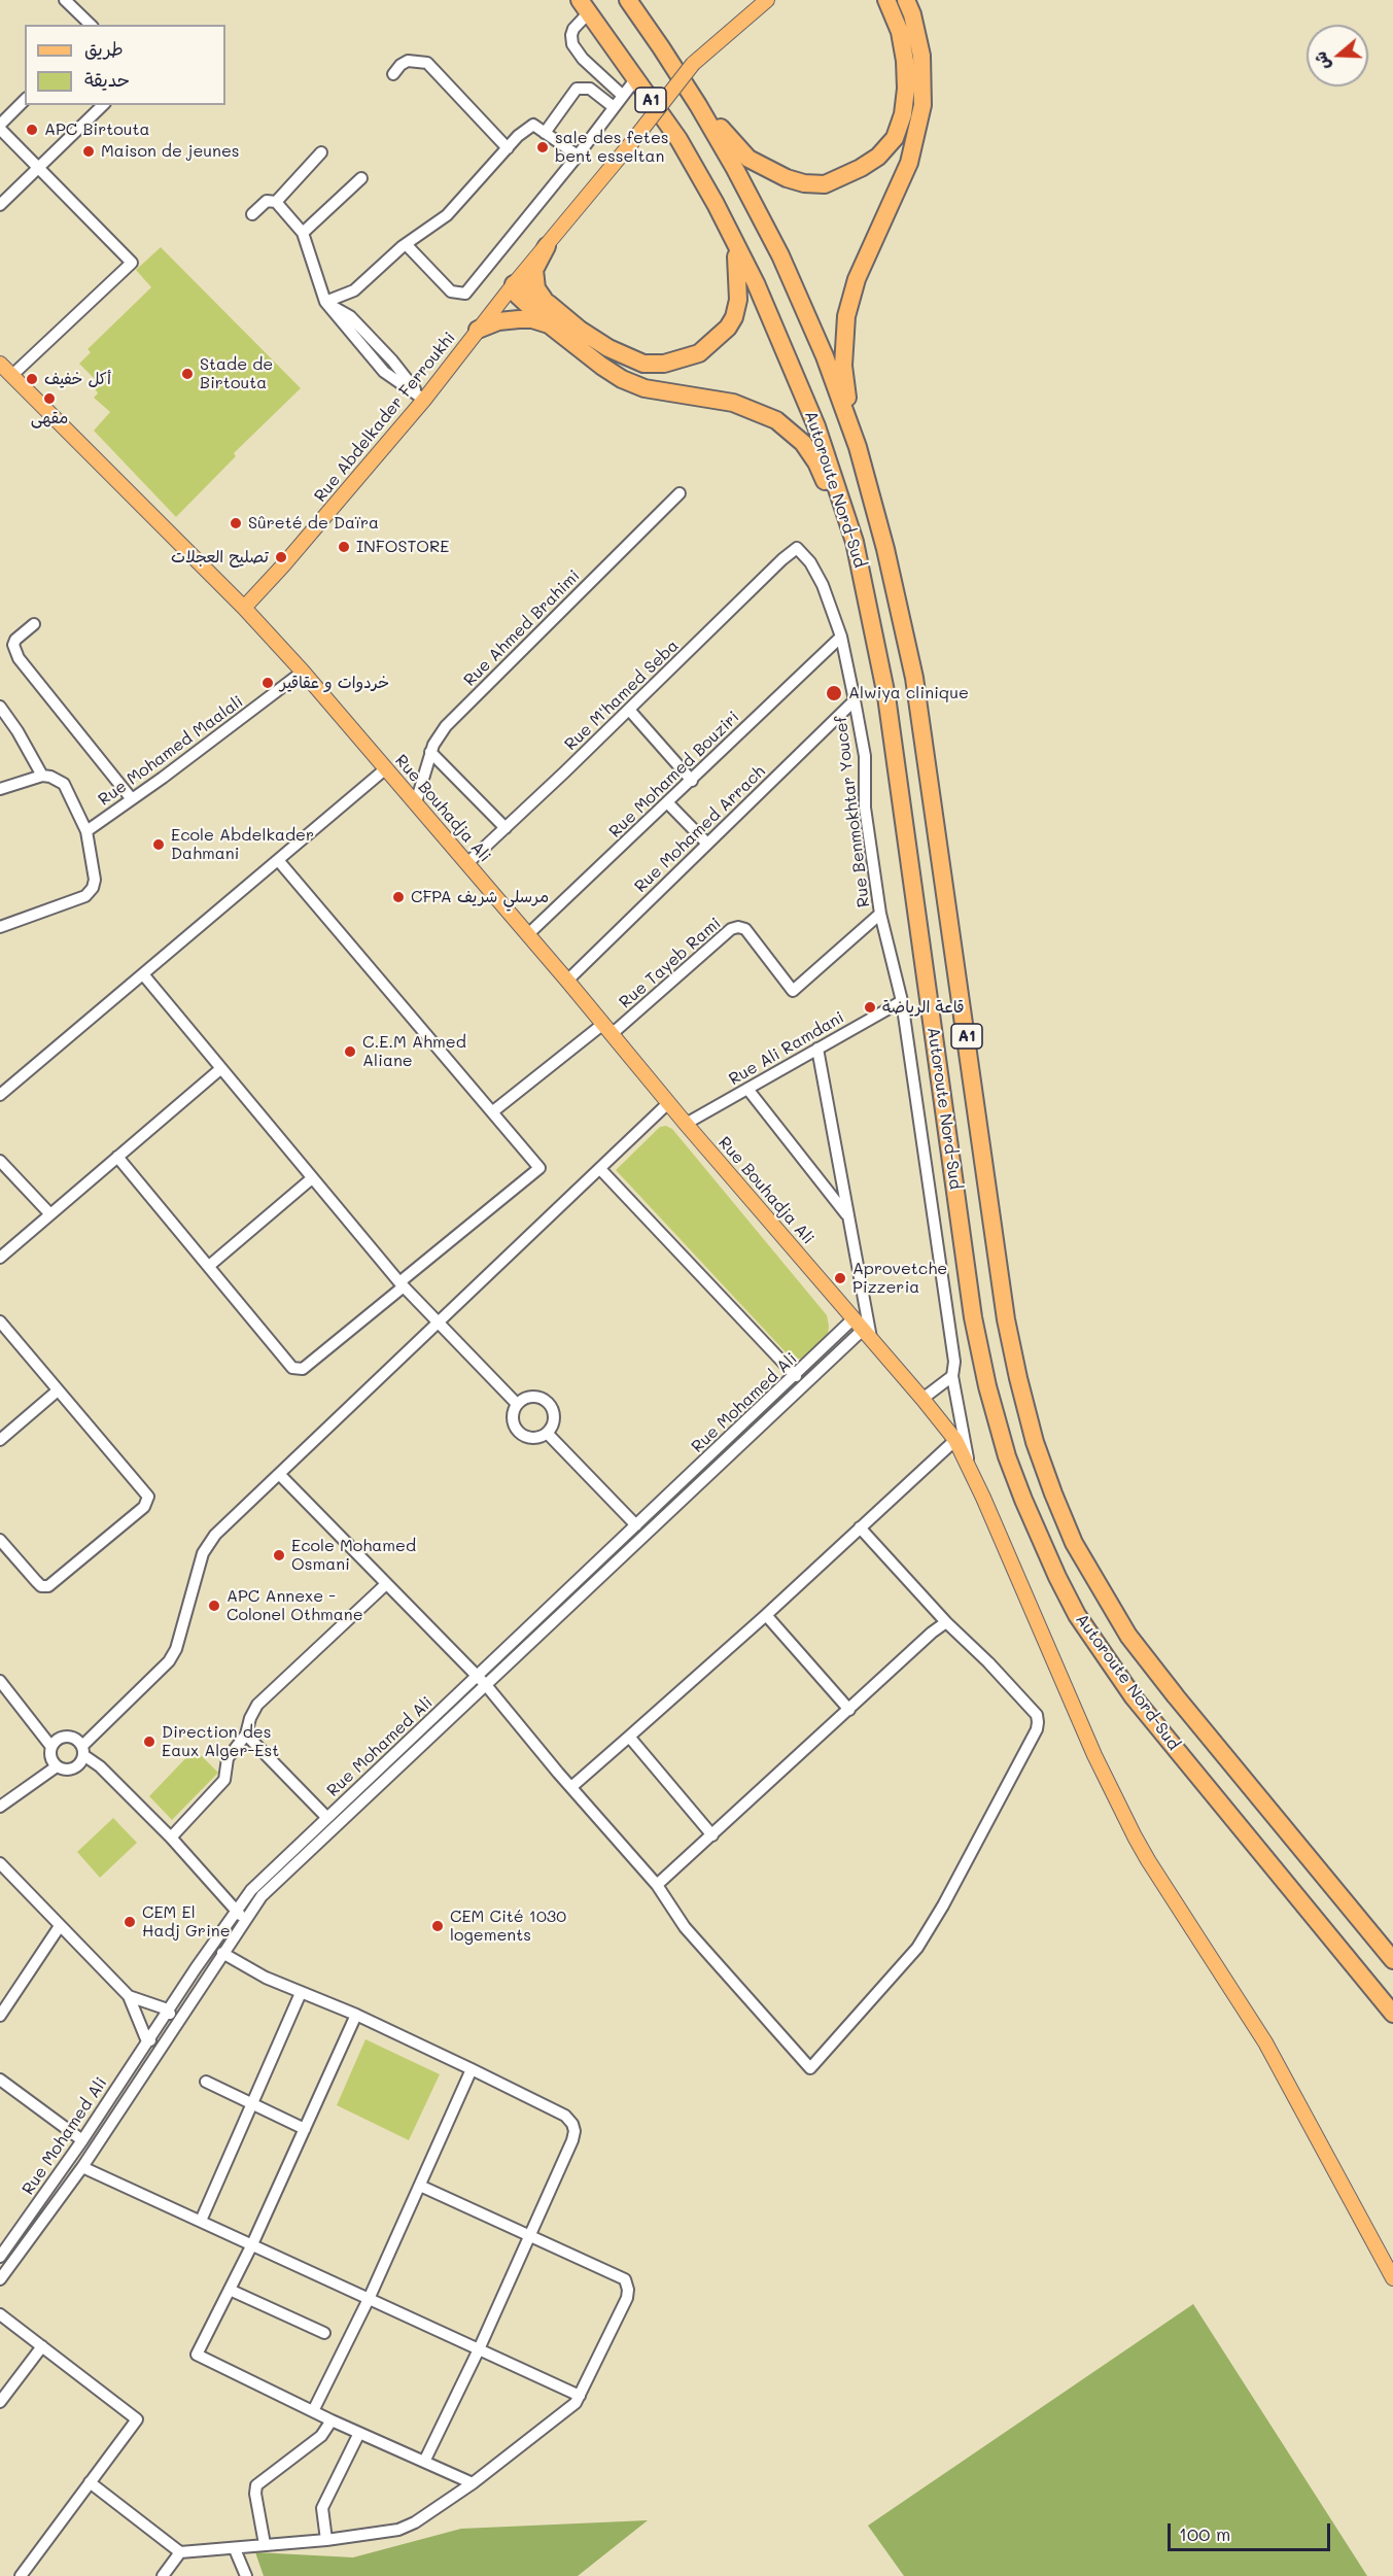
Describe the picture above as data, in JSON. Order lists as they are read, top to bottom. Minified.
{"streets":{"highway":["A1","Autoroute Nord-Sud"],"main road":["Rue Abdelkader Ferroukhi","Rue Bouhadja Ali"],"street":["Rue Ahmed Brahimi","Rue M'hamed Seba","Rue Mohamed Maalali","Rue Mohamed Bouziri","Rue Benmokhtar Youcef","Rue Mohamed Arrach","Rue Tayeb Rami","Rue Ali Ramdani","Rue Mohamed Ali"]},"crossings":[["Rue Abdelkader Ferroukhi","Rue Bouhadja Ali"],["Rue Ahmed Brahimi","Rue Bouhadja Ali"],["Rue M'hamed Seba","Rue Bouhadja Ali"],["Rue M'hamed Seba","Rue Benmokhtar Youcef"],["Rue Mohamed Maalali","Rue Bouhadja Ali"],["Rue Mohamed Bouziri","Rue Bouhadja Ali"],["Rue Mohamed Bouziri","Rue Benmokhtar Youcef"],["Rue Bouhadja Ali","Rue Benmokhtar Youcef"],["Rue Bouhadja Ali","Rue Mohamed Arrach"],["Rue Bouhadja Ali","Rue Tayeb Rami"],["Rue Bouhadja Ali","Rue Ali Ramdani"],["Rue Bouhadja Ali","Rue Mohamed Ali"],["Rue Benmokhtar Youcef","Rue Mohamed Arrach"],["Rue Benmokhtar Youcef","Rue Tayeb Rami"],["Rue Benmokhtar Youcef","Rue Ali Ramdani"]],"places":["APC Birtouta","sale des fetes bent esseltan","Maison de jeunes","Stade de Birtouta","أكل خفيف","مقهى","Sûreté de Daïra","INFOSTORE","تصليح العجلات","خردوات و عقاقير","Alwiya clinique","Ecole Abdelkader Dahmani","CFPA مرسلي شريف","قاعة الرياضة","C.E.M Ahmed Aliane","Aprovetche Pizzeria","Ecole Mohamed Osmani","APC Annexe - Colonel Othmane","Direction des Eaux Alger-Est","CEM El Hadj Grine","CEM Cité 1030 logements"],"legend":["طريق","حديقة"],"scale_bar":"100 m","north":"left"}
